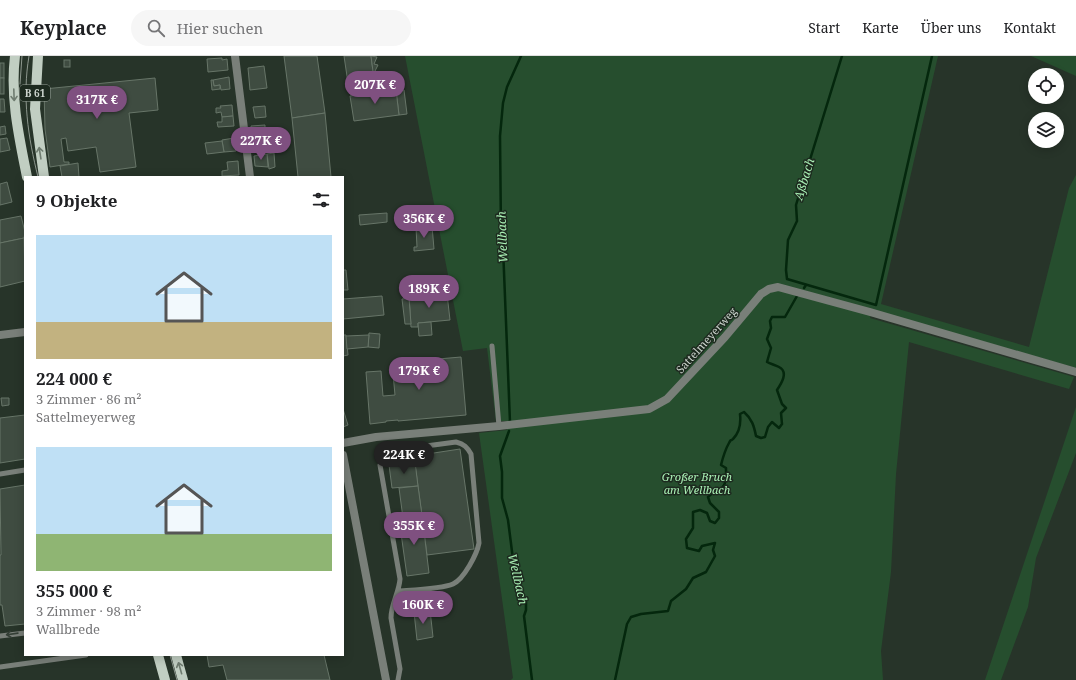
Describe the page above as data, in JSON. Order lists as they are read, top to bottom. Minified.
{"streets":{"main road":["B 61"],"street":["Sattelmeyerweg"]},"water":["Aßbach","Wellbach"],"parks":["Großer Bruch am Wellbach"],"page":{"header":"Keyplace","search":"Hier suchen","nav":["Start","Karte","Über uns","Kontakt"],"price":["207K €","317K €","227K €","356K €","189K €","179K €","224K €","355K €","160K €"],"heading":"9 Objekte","list":[{"name":"224 000 €","note":"3 Zimmer · 86 m² · Sattelmeyerweg"},{"name":"355 000 €","note":"3 Zimmer · 98 m² · Wallbrede"}]}}
